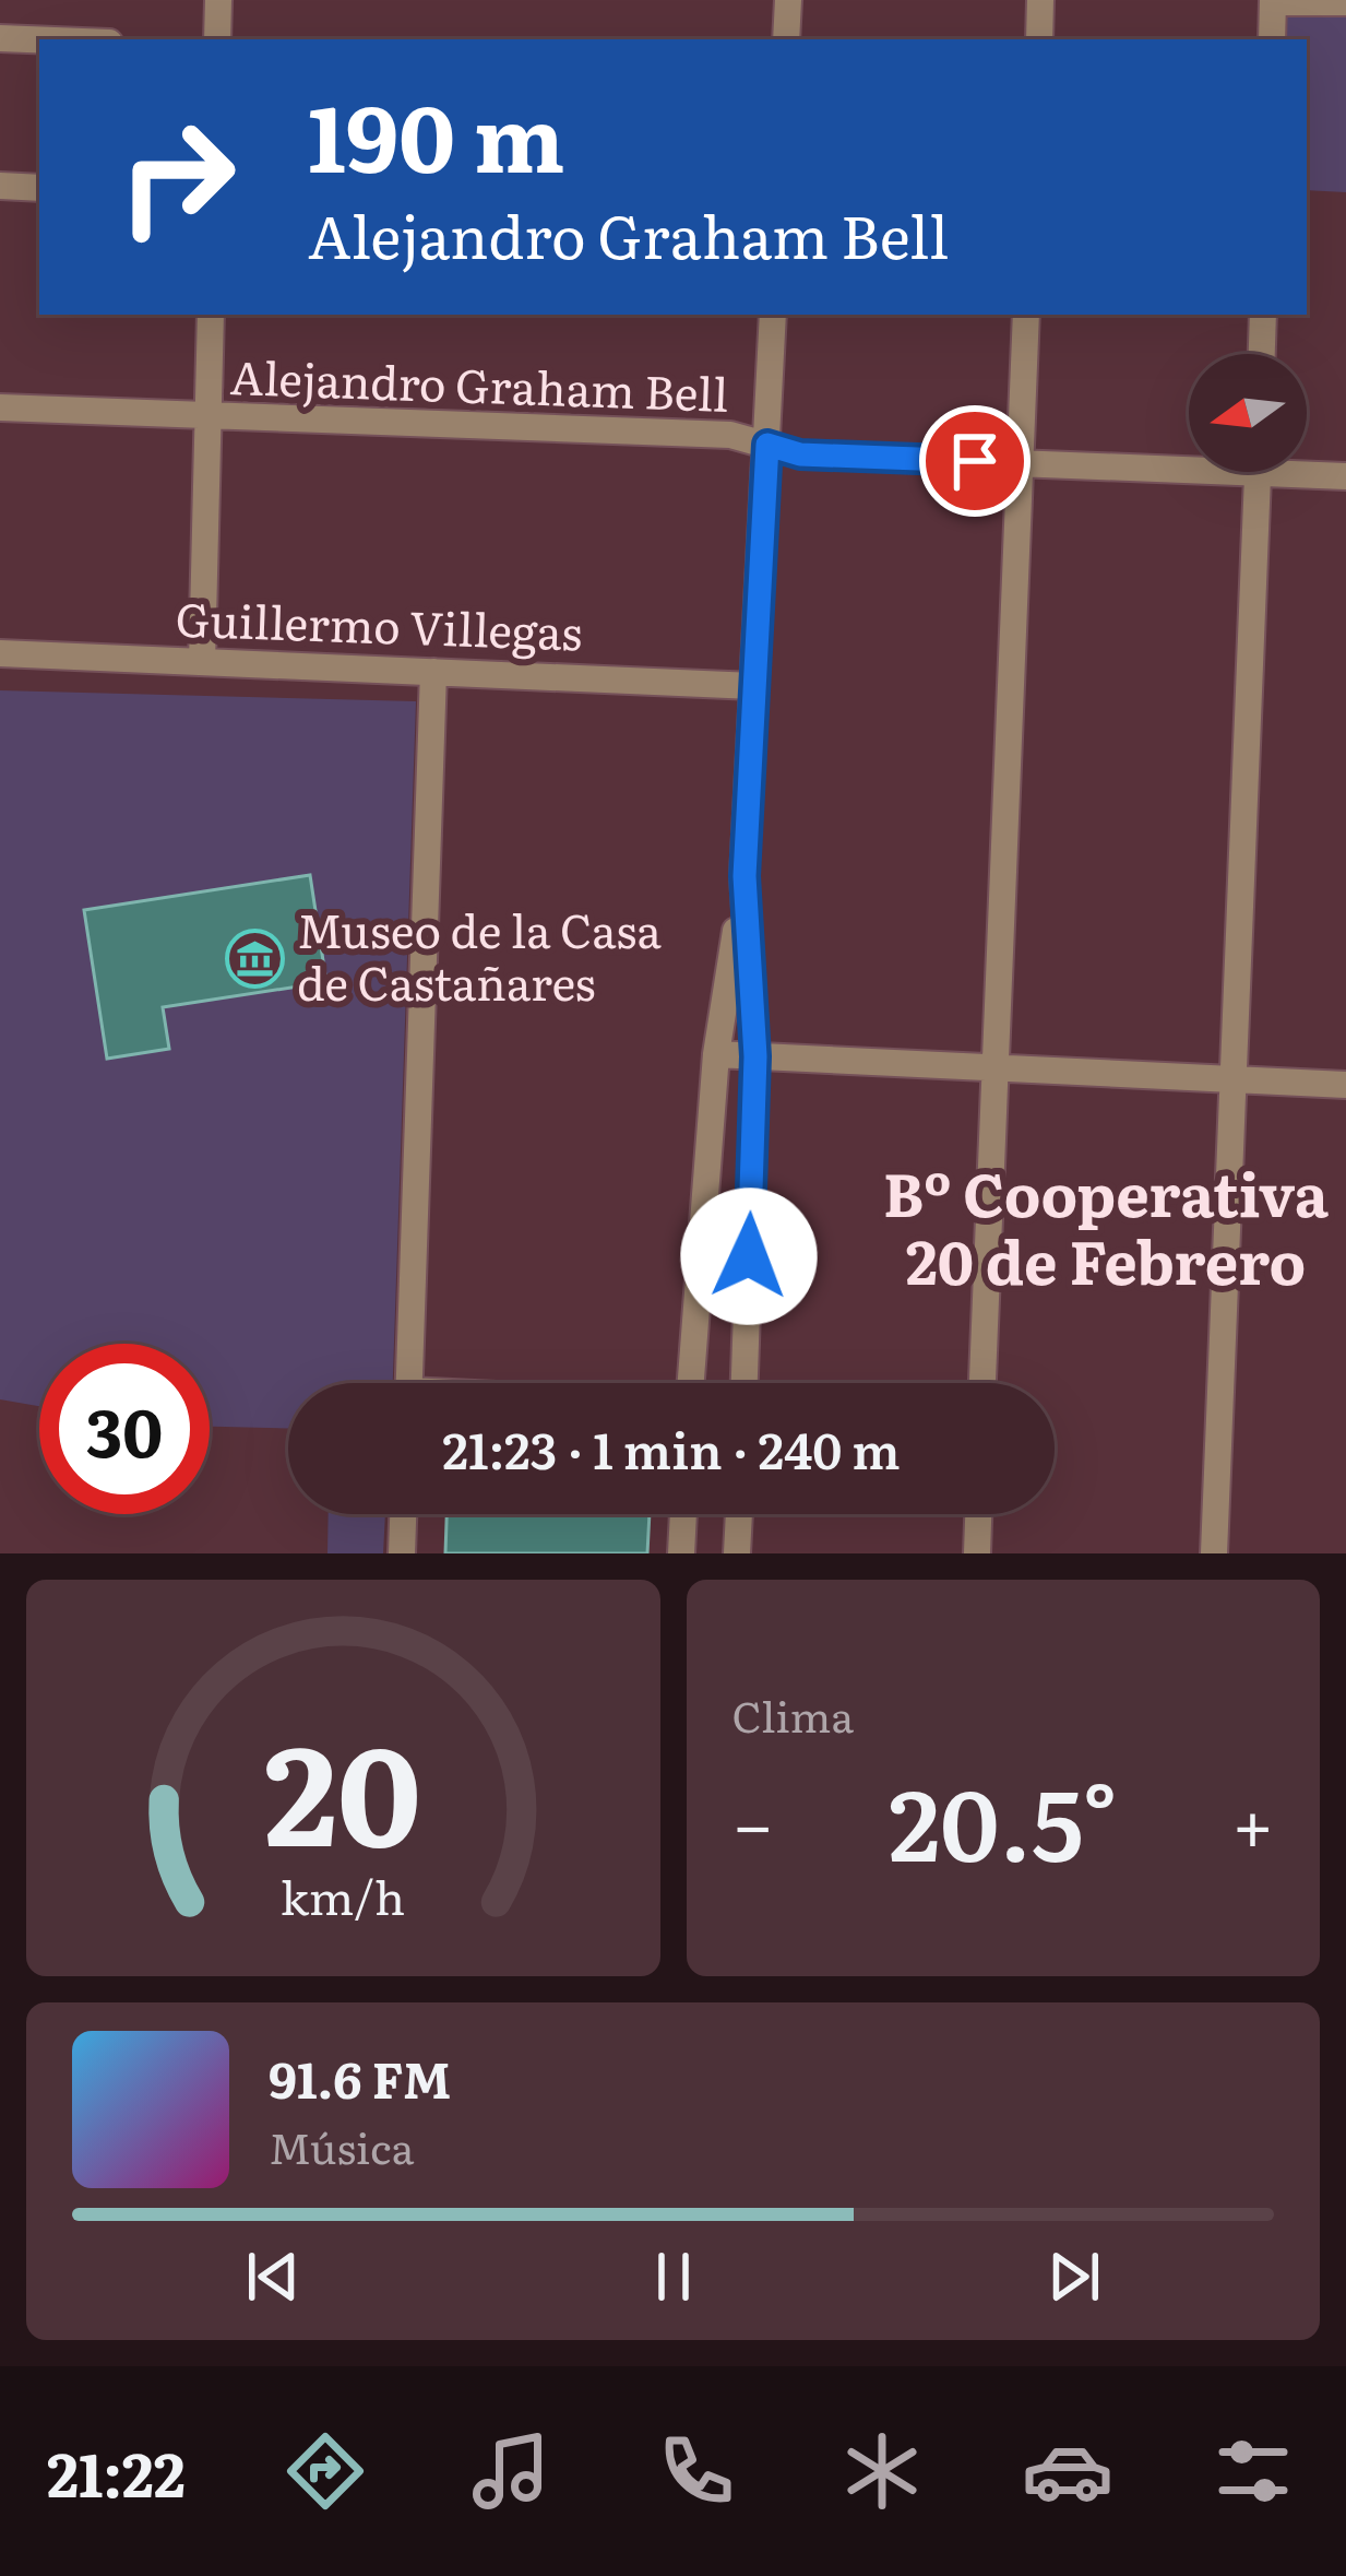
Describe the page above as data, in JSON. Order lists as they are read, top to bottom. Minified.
{"streets":{"street":["Alejandro Graham Bell","Guillermo Villegas"]},"districts":["Bº Cooperativa 20 de Febrero"],"places":{"museum":["Museo de la Casa de Castañares"]},"north":"left","page":{"turn":["190 m","Alejandro Graham Bell"],"limit":"30","trip":"21:23 · 1 min · 240 m","tile":"Clima","heat":["−","20.5°","+"],"song":["91.6 FM","Música"],"tabs":"21:22","gauge":["20","km/h"]}}
